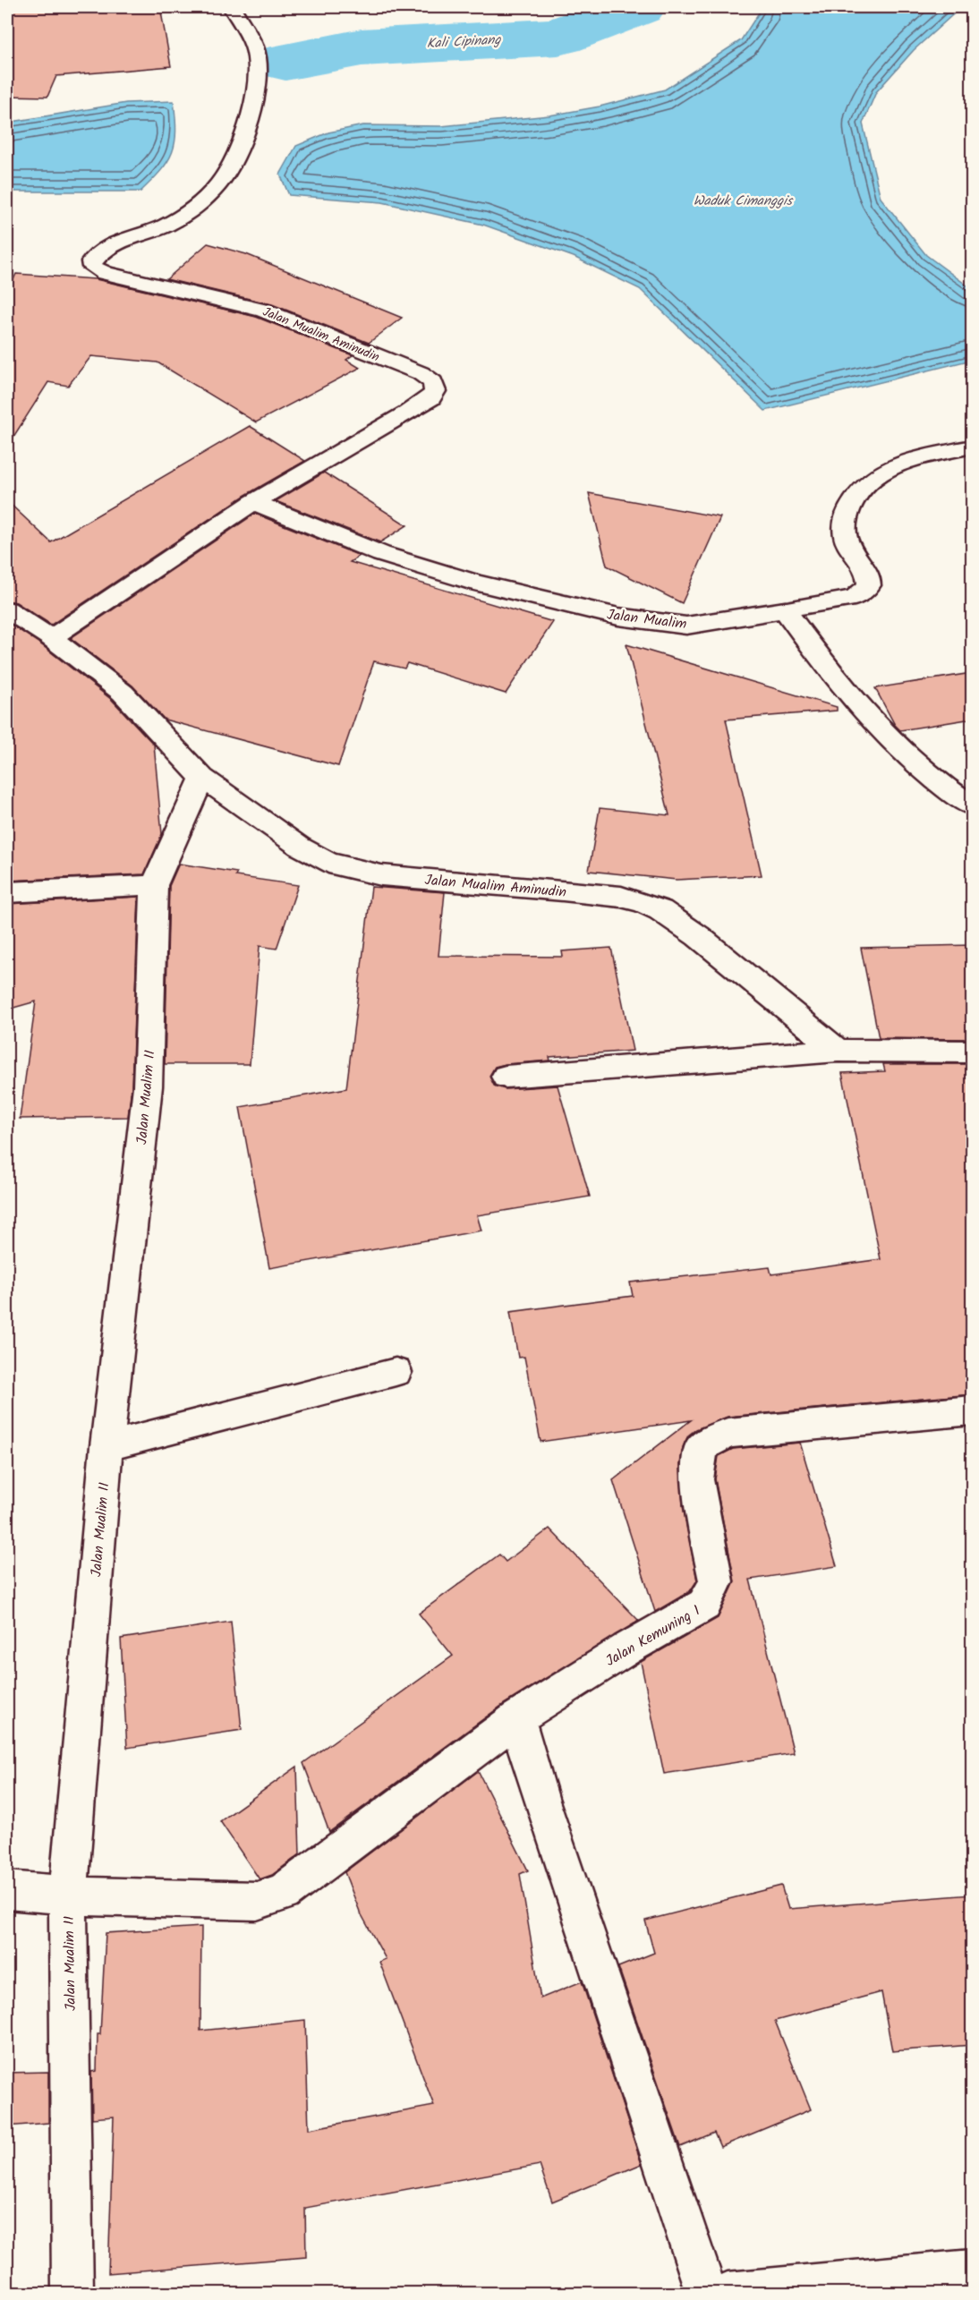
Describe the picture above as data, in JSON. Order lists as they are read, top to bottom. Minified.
{"streets":{"street":["Jalan Mualim Aminudin","Jalan Mualim","Jalan Mualim II","Jalan Kemuning 1"]},"crossings":[["Jalan Mualim Aminudin","Jalan Mualim"],["Jalan Mualim Aminudin","Jalan Mualim II"]],"water":["Kali Cipinang","Waduk Cimanggis"]}
